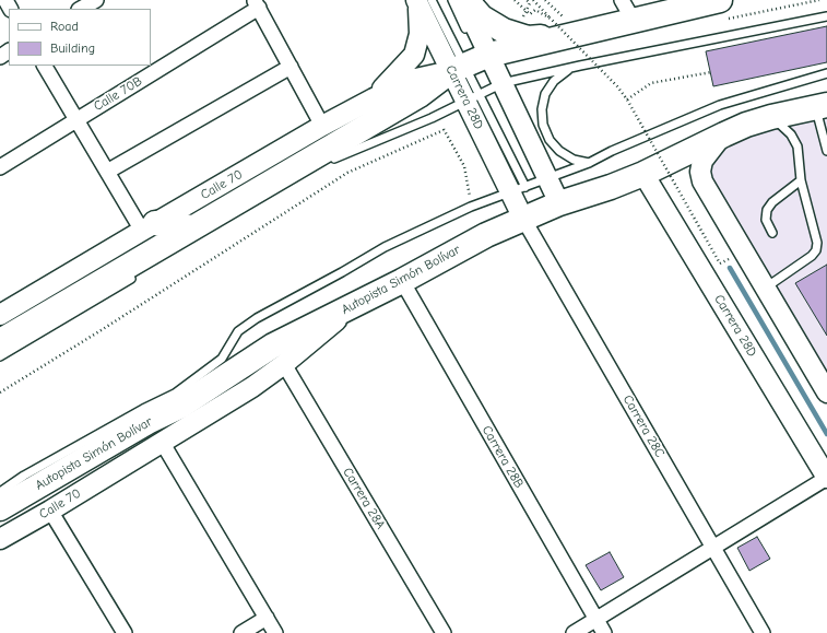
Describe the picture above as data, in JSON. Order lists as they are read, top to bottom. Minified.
{"streets":{"highway":["Autopista Simón Bolívar"],"street":["Calle 70B","Carrera 28D","Calle 70","Carrera 28C","Carrera 28B","Carrera 28A"]},"crossings":[["Carrera 28D","Calle 70"],["Carrera 28D","Autopista Simón Bolívar"],["Carrera 28D","Carrera 28C"],["Calle 70","Autopista Simón Bolívar"],["Calle 70","Carrera 28A"],["Autopista Simón Bolívar","Carrera 28C"],["Autopista Simón Bolívar","Carrera 28B"]],"legend":["Road","Building"]}
